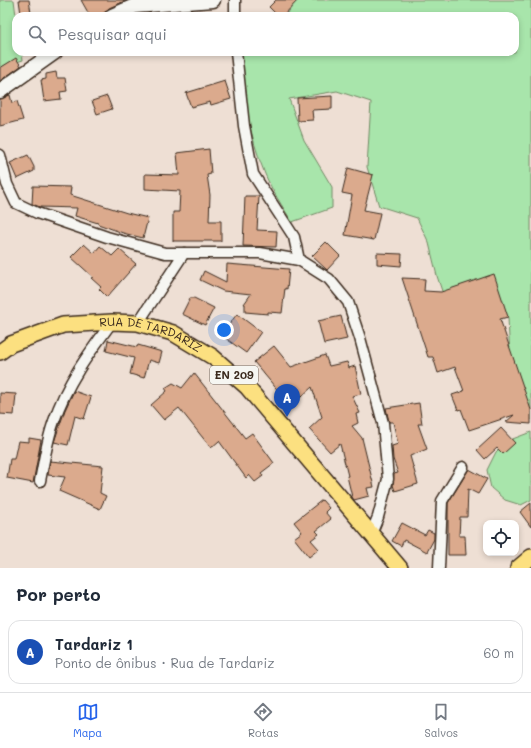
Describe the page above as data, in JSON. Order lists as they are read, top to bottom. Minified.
{"streets":{"main road":["RUA DE TARDARIZ","EN 209"]},"page":{"search":"Pesquisar aqui","pins":"A","heading":"Por perto","list":[{"mark":"A","name":"Tardariz 1","note":"Ponto de ônibus · Rua de Tardariz","value":"60 m"}],"nav":["Mapa","Rotas","Salvos"]}}
